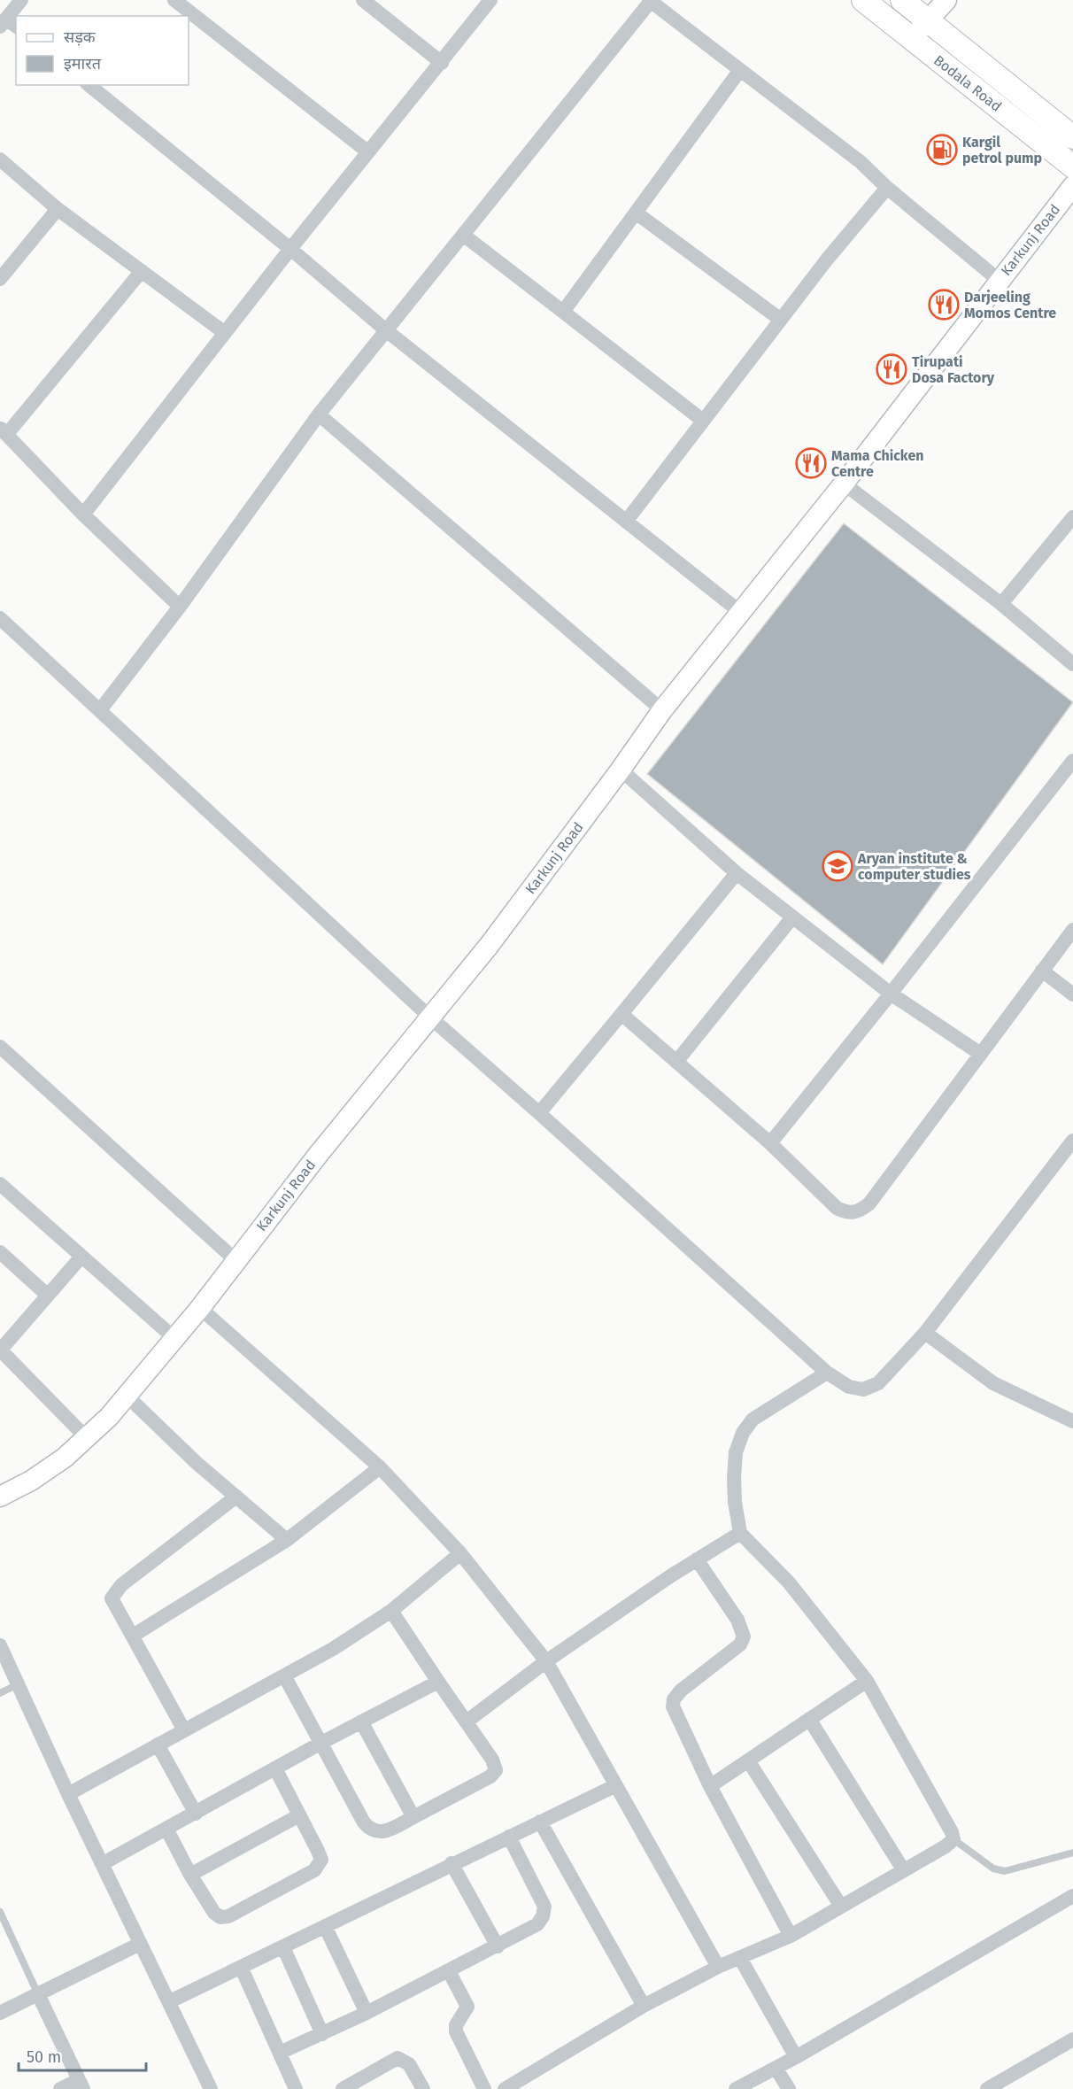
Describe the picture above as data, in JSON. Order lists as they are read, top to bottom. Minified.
{"streets":{"main road":["Bodala Road"],"street":["Karkunj Road"]},"places":{"fuel station":["Kargil petrol pump"],"restaurant":["Darjeeling Momos Centre","Tirupati Dosa Factory","Mama Chicken Centre"],"school or university":["Aryan institute & computer studies"]},"legend":["सड़क","इमारत"],"scale_bar":"50 m"}
